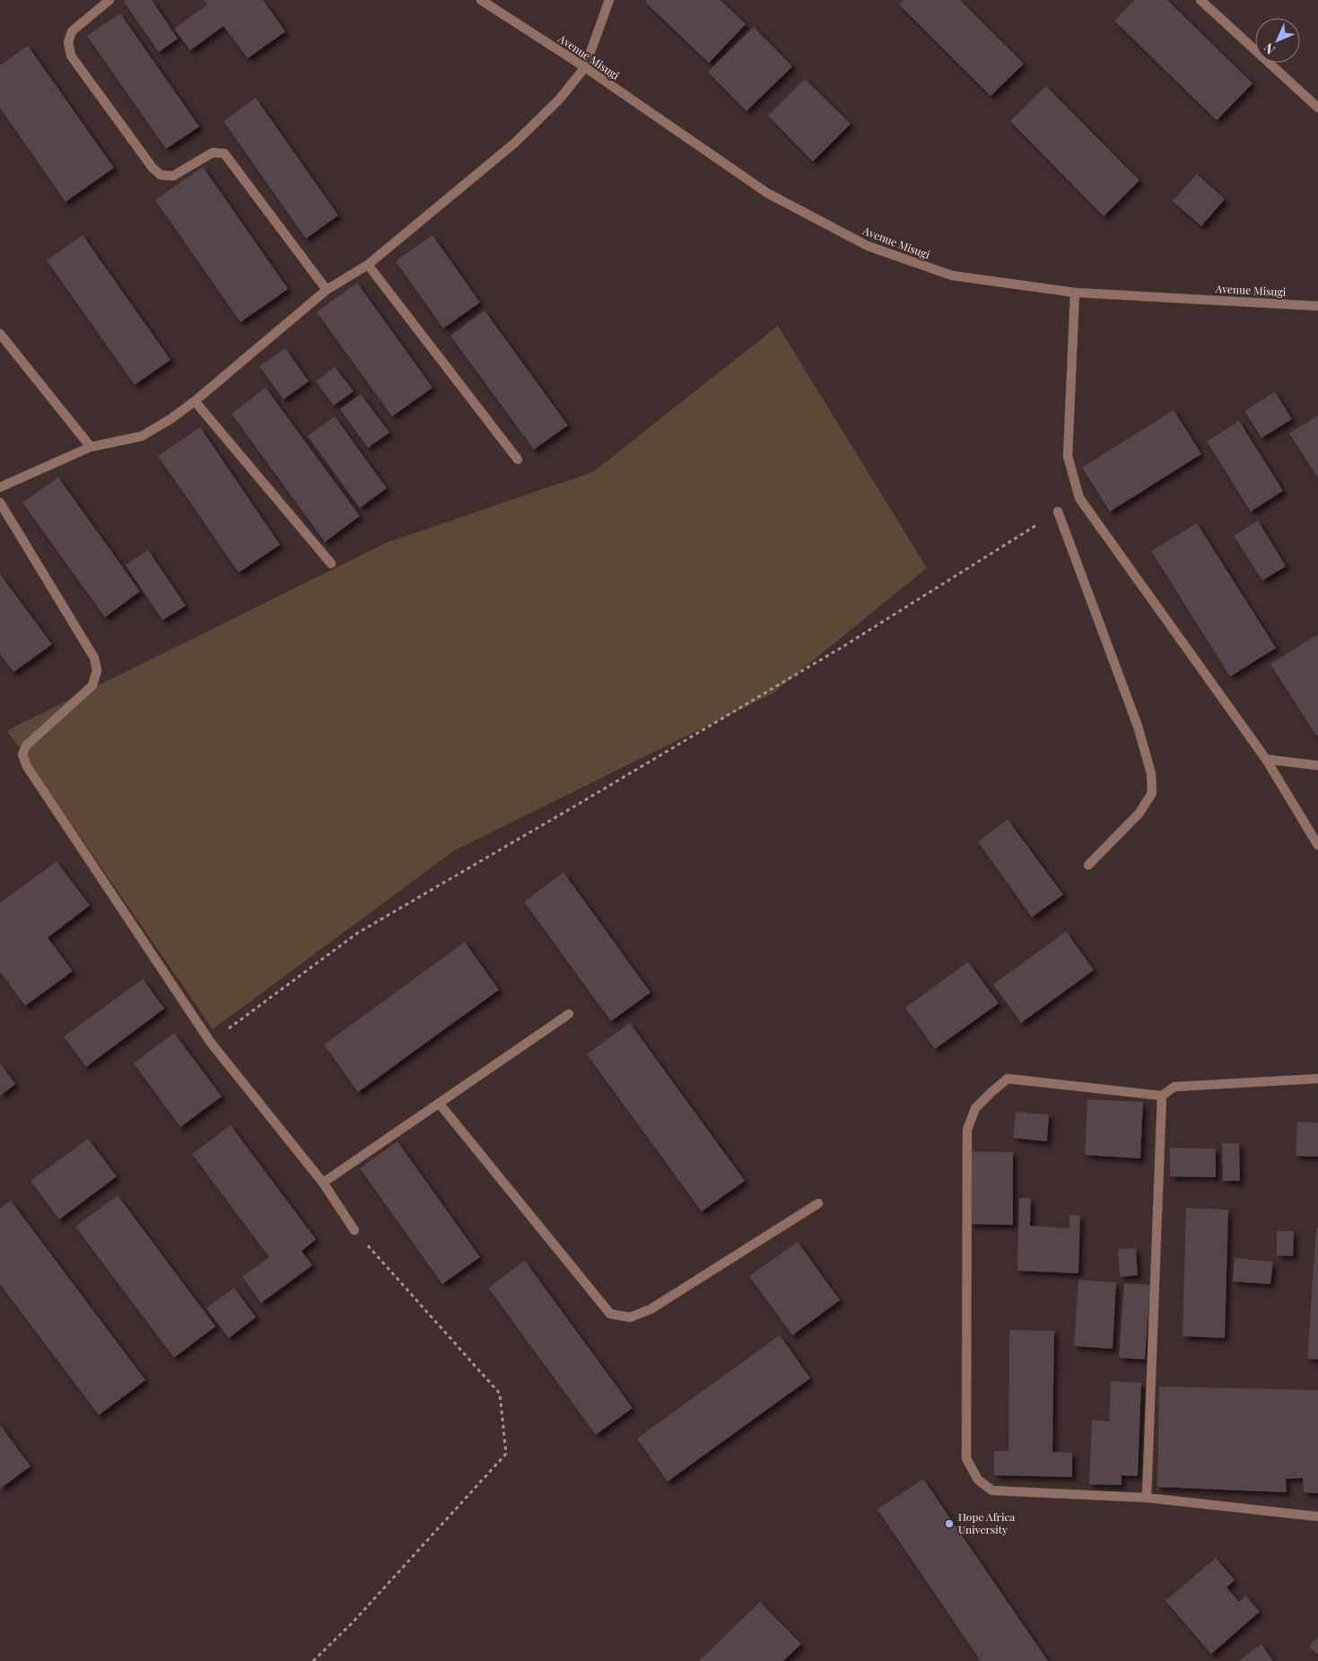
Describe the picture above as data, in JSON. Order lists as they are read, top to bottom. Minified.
{"streets":{"street":["Avenue Misugi"]},"places":["Hope Africa University"],"north":"bottom left"}
